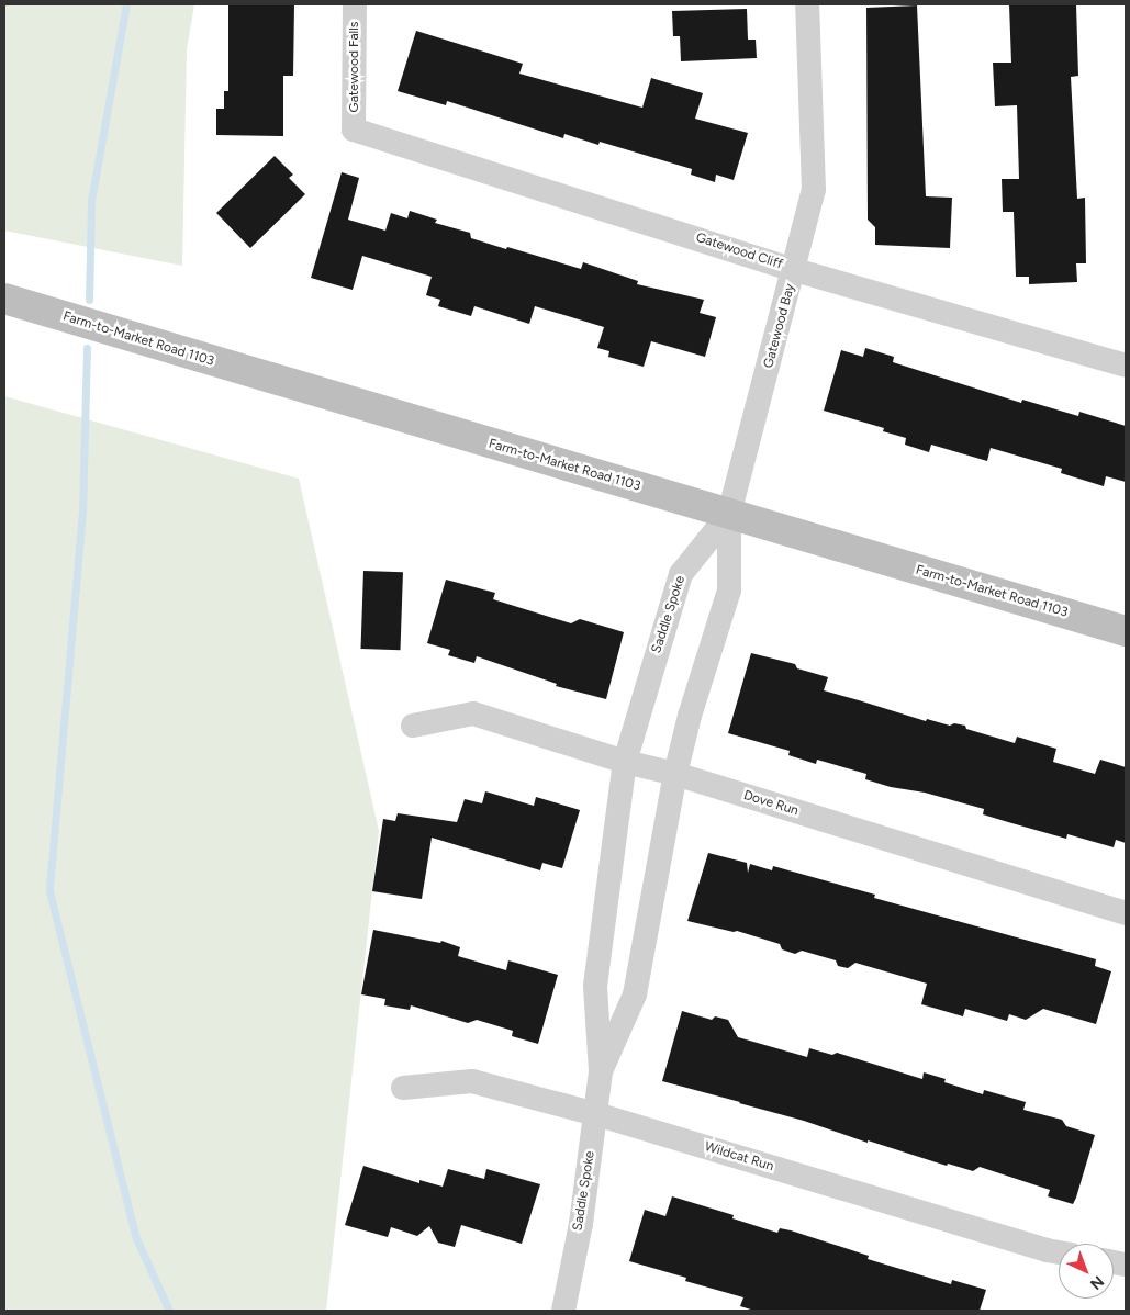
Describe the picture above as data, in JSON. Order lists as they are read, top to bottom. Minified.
{"streets":{"main road":["Farm-to-Market Road 1103"],"street":["Gatewood Falls","Gatewood Cliff","Gatewood Bay","Saddle Spoke","Dove Run","Wildcat Run"]},"crossings":[["Gatewood Falls","Gatewood Cliff"],["Gatewood Cliff","Gatewood Bay"],["Gatewood Bay","Farm-to-Market Road 1103"],["Gatewood Bay","Saddle Spoke"],["Farm-to-Market Road 1103","Saddle Spoke"],["Saddle Spoke","Dove Run"],["Saddle Spoke","Wildcat Run"]],"north":"bottom right"}
